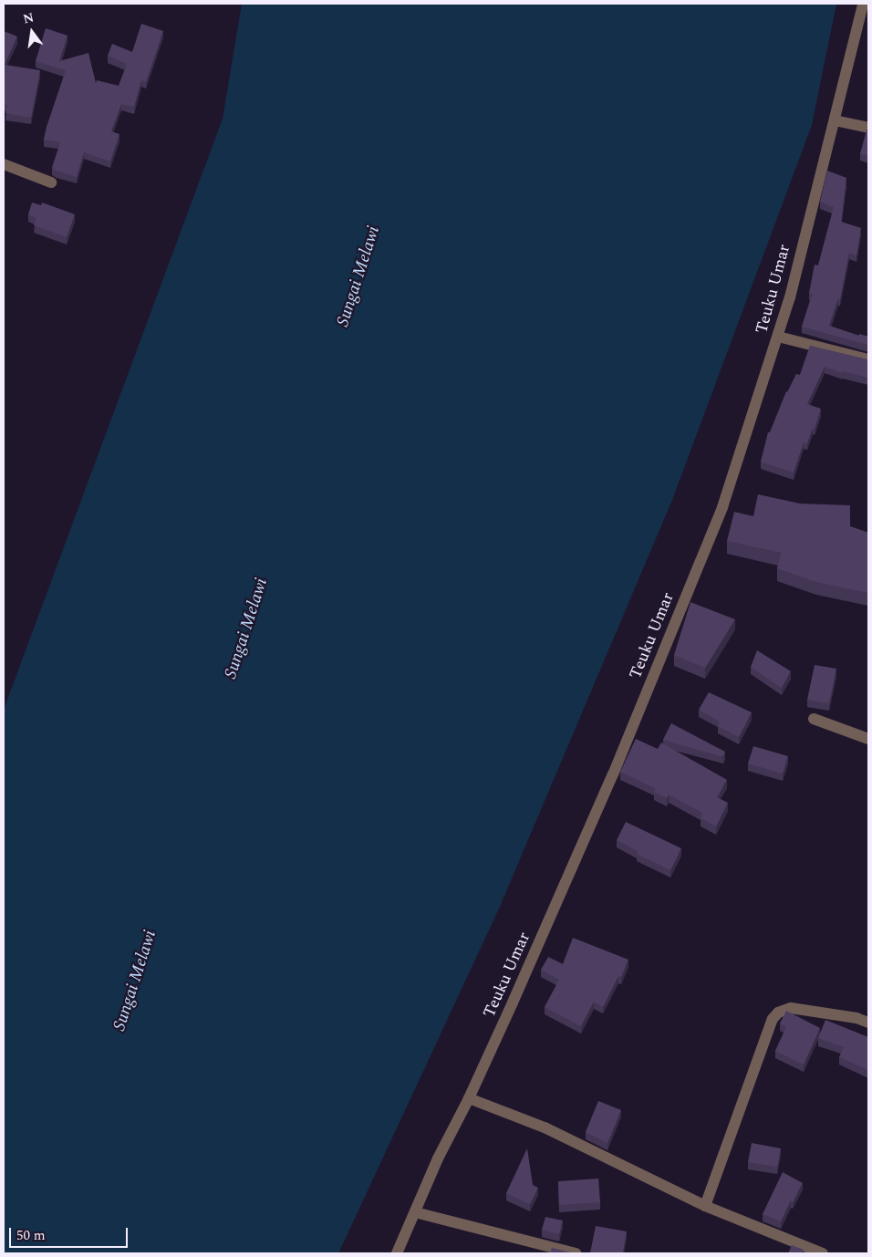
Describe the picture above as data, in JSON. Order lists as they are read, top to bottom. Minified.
{"streets":{"street":["Teuku Umar"]},"water":["Sungai Melawi"],"scale_bar":"50 m","north":"top"}
